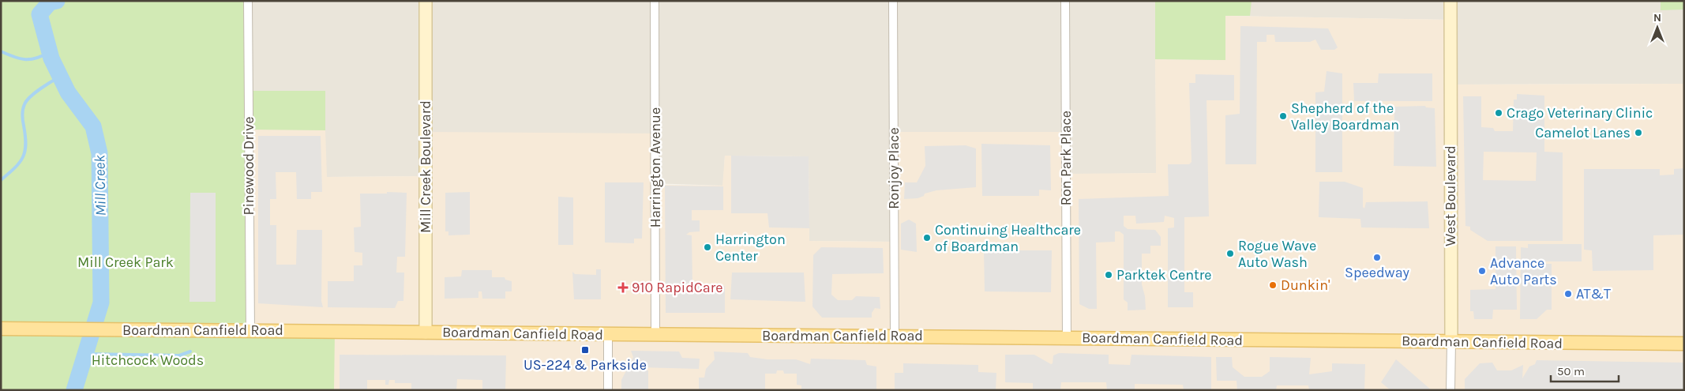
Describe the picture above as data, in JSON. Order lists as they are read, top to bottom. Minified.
{"streets":{"main road":["Boardman Canfield Road"],"street":["Ron Park Place","Pinewood Drive","Mill Creek Boulevard","Harrington Avenue","Ronjoy Place","West Boulevard"]},"crossings":[["Ron Park Place","Boardman Canfield Road"],["Pinewood Drive","Boardman Canfield Road"],["Mill Creek Boulevard","Boardman Canfield Road"],["Harrington Avenue","Boardman Canfield Road"],["Ronjoy Place","Boardman Canfield Road"],["West Boulevard","Boardman Canfield Road"]],"water":["Mill Creek"],"parks":["Mill Creek Park","Hitchcock Woods"],"places":{"other":["Crago Veterinary Clinic","Shepherd of the Valley Boardman","Camelot Lanes","Continuing Healthcare of Boardman","Harrington Center","Rogue Wave Auto Wash","Speedway","Advance Auto Parts","Parktek Centre","Dunkin'","AT&T"],"health":["910 RapidCare"],"transit":["US-224 & Parkside"]},"scale_bar":"50 m","north":"top"}
